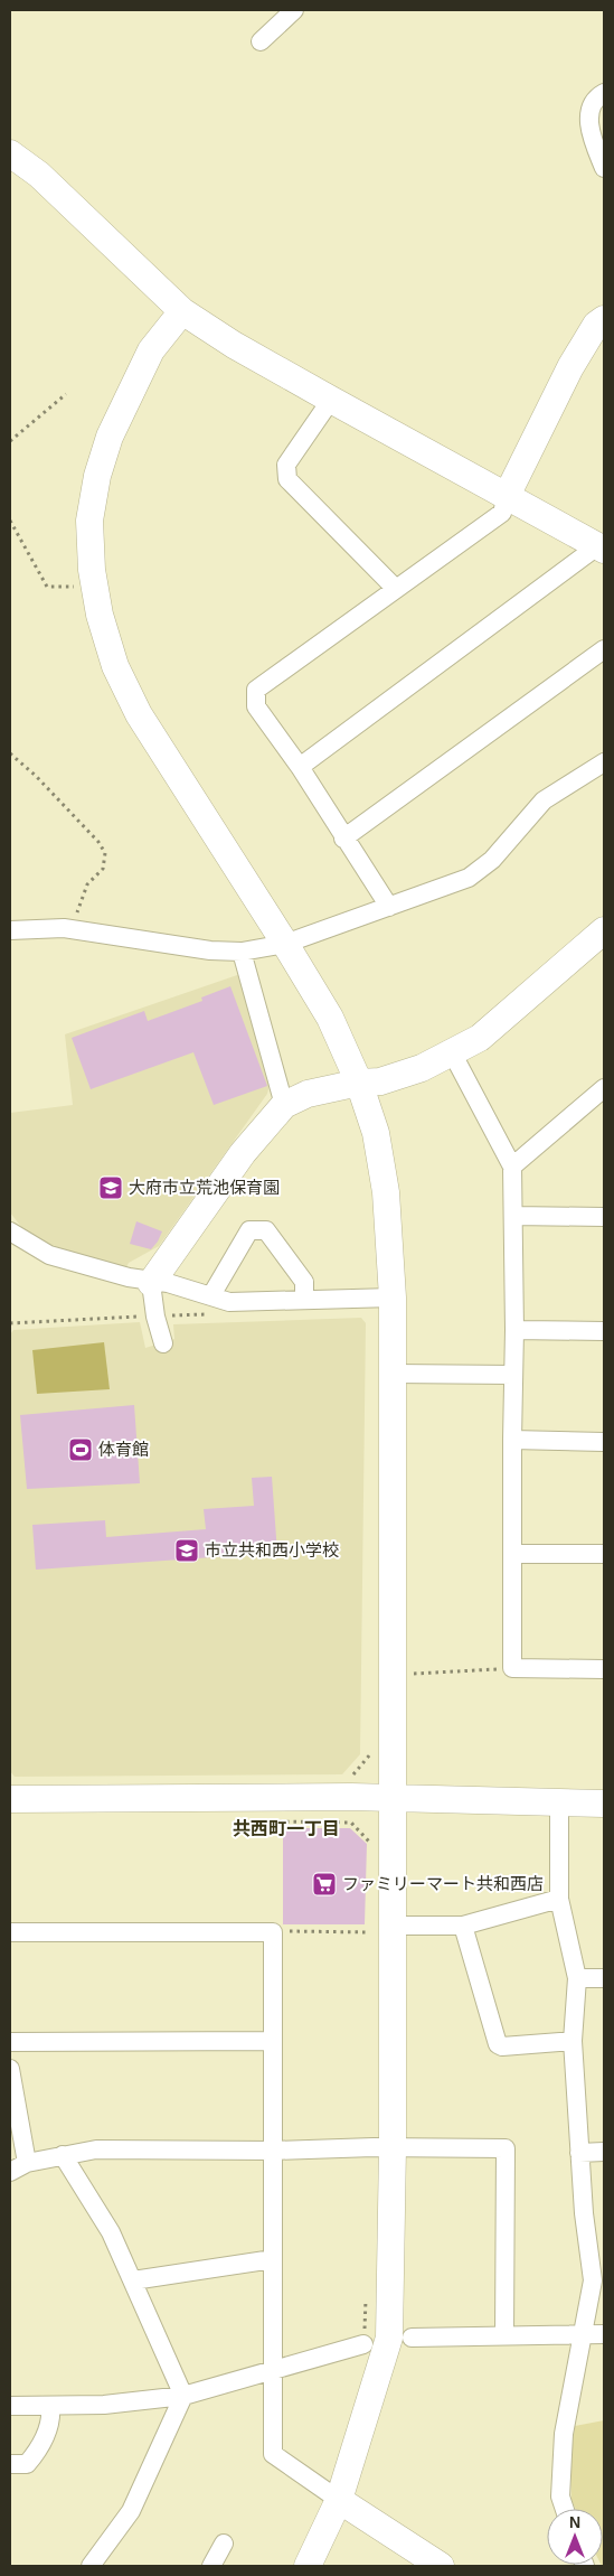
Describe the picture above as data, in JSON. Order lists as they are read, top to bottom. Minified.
{"districts":["共西町一丁目"],"places":{"school or university":["大府市立荒池保育園","市立共和西小学校"],"sports":["体育館"],"supermarket":["ファミリーマート共和西店"]},"north":"top"}
